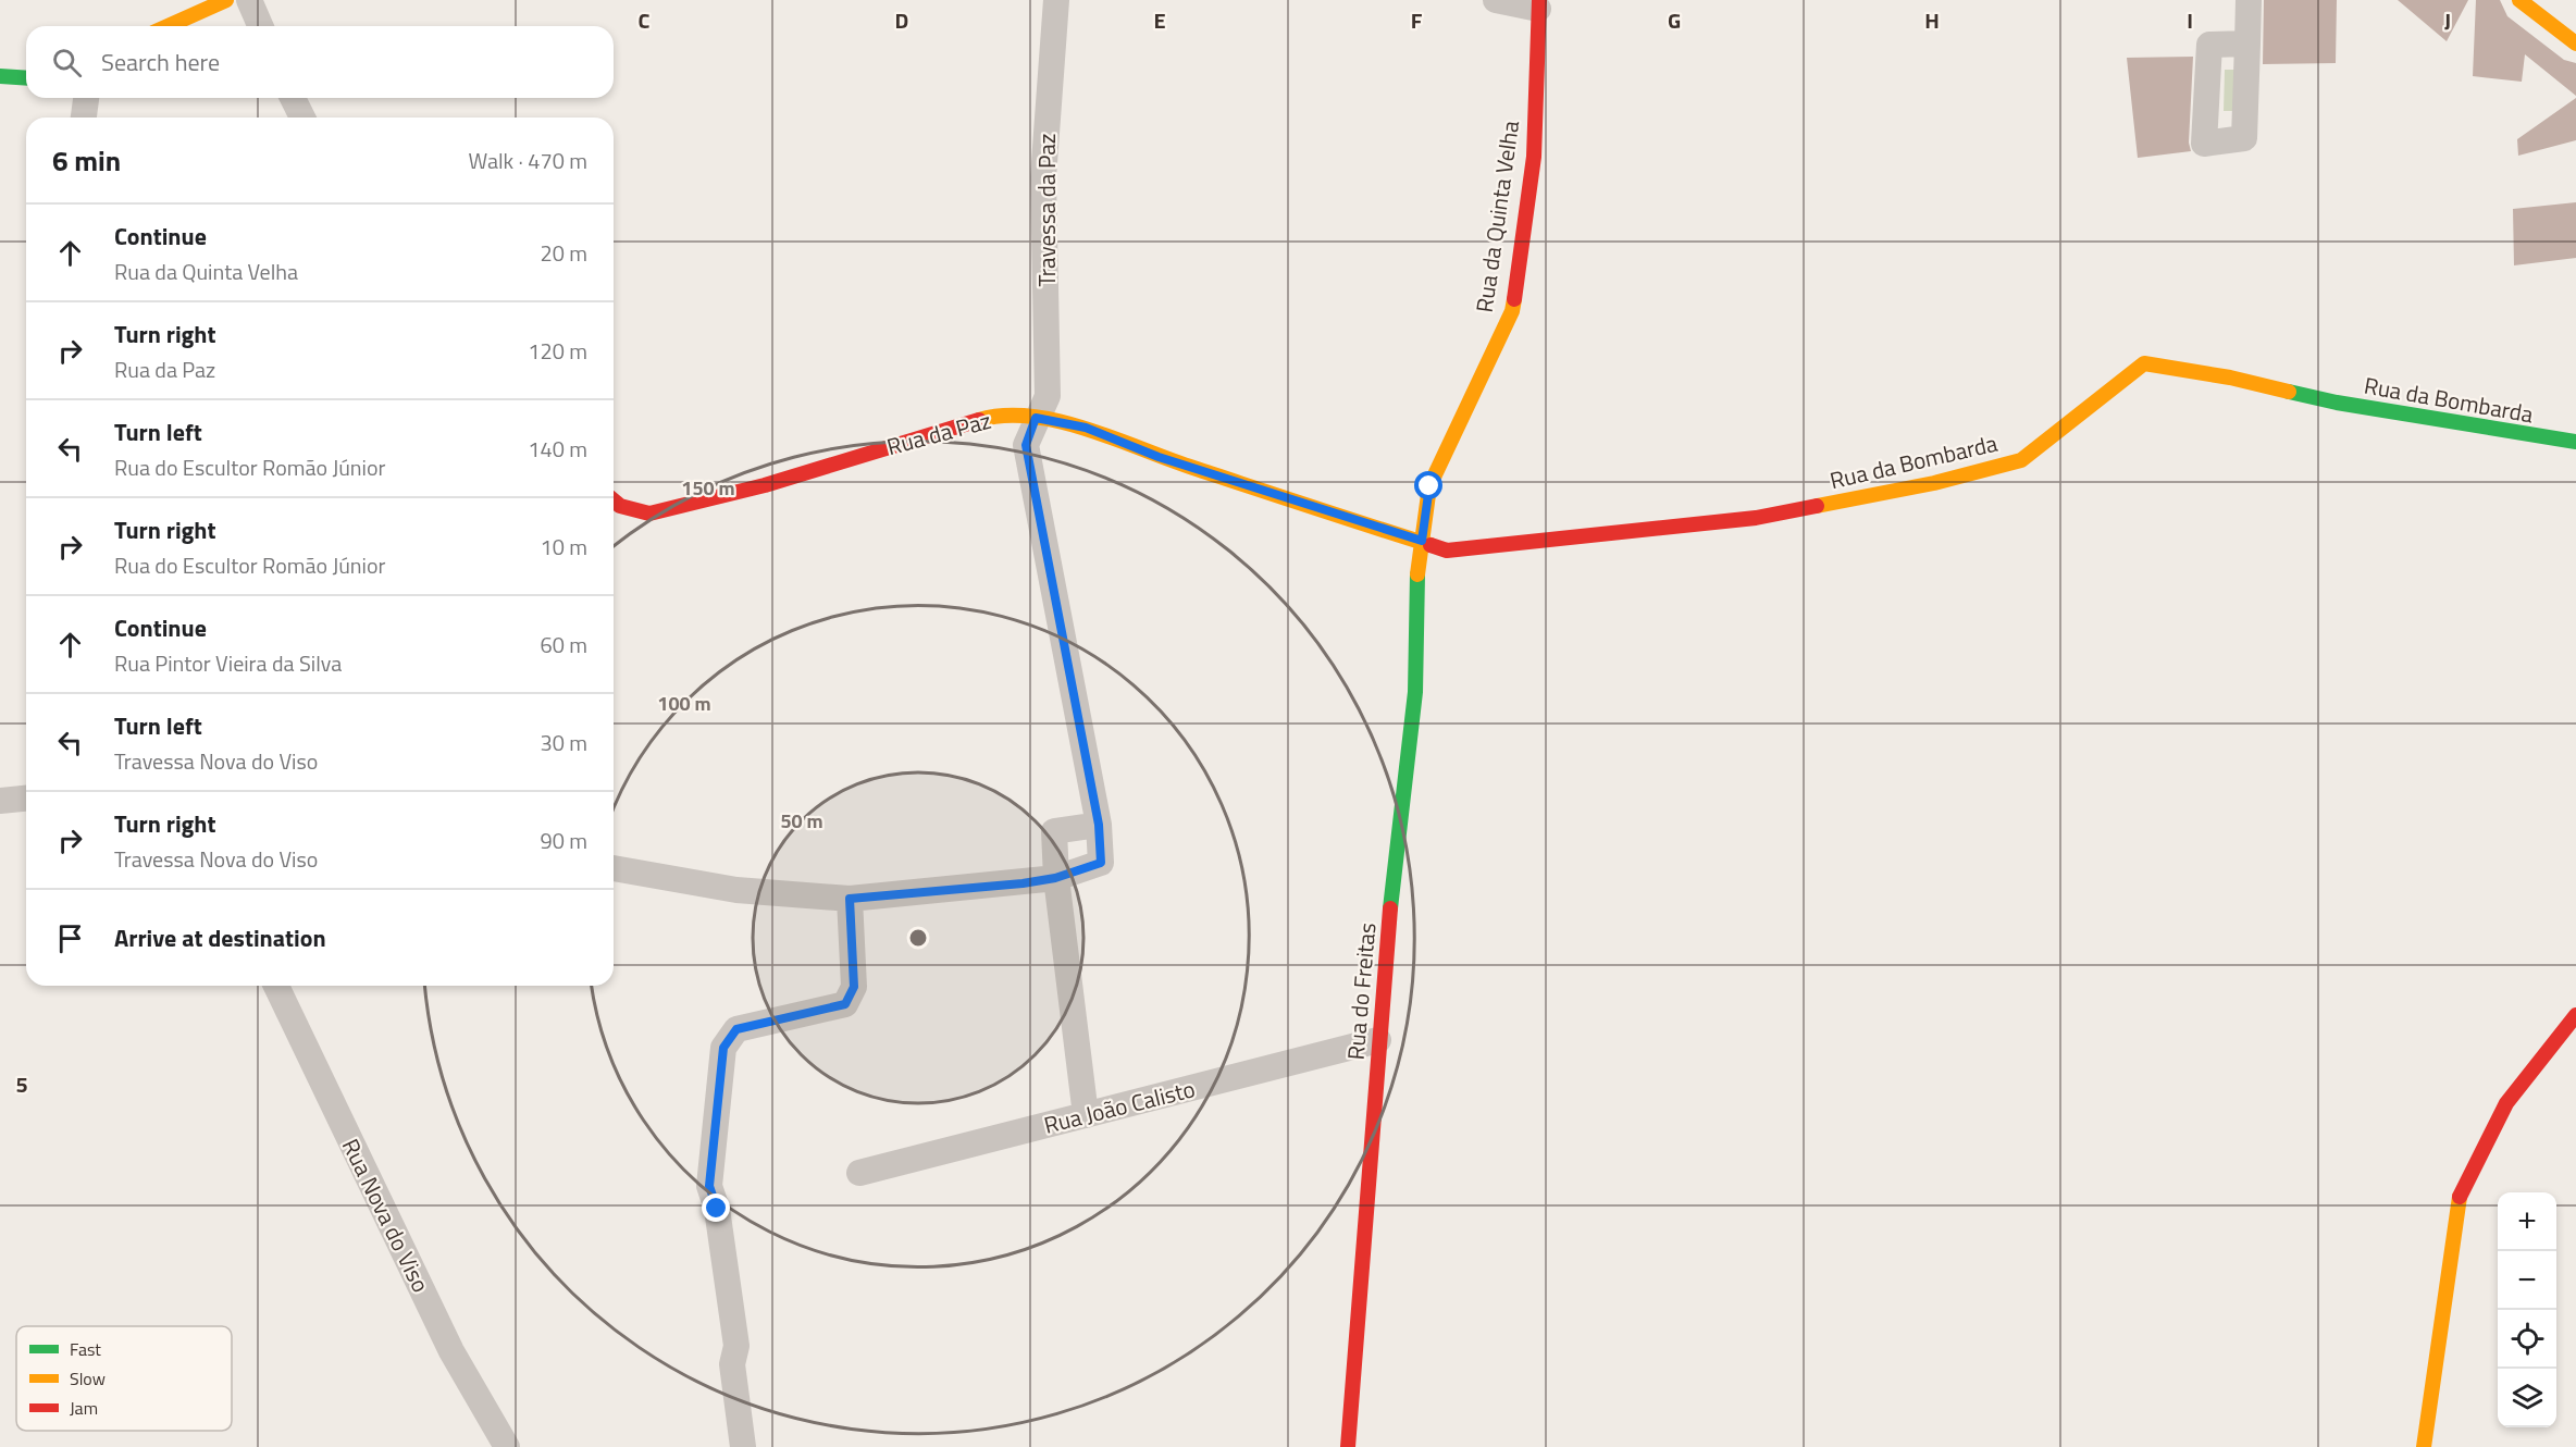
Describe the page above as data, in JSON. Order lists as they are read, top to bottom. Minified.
{"streets":{"street":["Travessa da Paz","Rua da Quinta Velha","Rua da Bombarda","Rua da Paz","Rua do Freitas","Rua João Calisto","Rua Nova do Viso"]},"crossings":[["Travessa da Paz","Rua da Paz"],["Rua da Quinta Velha","Rua da Bombarda"],["Rua da Quinta Velha","Rua da Paz"],["Rua da Quinta Velha","Rua do Freitas"],["Rua da Bombarda","Rua da Paz"],["Rua da Bombarda","Rua do Freitas"],["Rua da Paz","Rua do Freitas"],["Rua do Freitas","Rua João Calisto"]],"legend":["Fast","Slow","Jam"],"page":{"search":"Search here","heading":["6 min","Walk · 470 m"],"list":[["Continue","Rua da Quinta Velha","20 m"],["Turn right","Rua da Paz","120 m"],["Turn left","Rua do Escultor Romão Júnior","140 m"],["Turn right","Rua do Escultor Romão Júnior","10 m"],["Continue","Rua Pintor Vieira da Silva","60 m"],["Turn left","Travessa Nova do Viso","30 m"],["Turn right","Travessa Nova do Viso","90 m"],"Arrive at destination"],"map_buttons":["+","−"]},"grid":{"columns":["C","D","E","F","G","H","I","J"],"rows":["5"]},"rings":["150 m","100 m","50 m"]}
